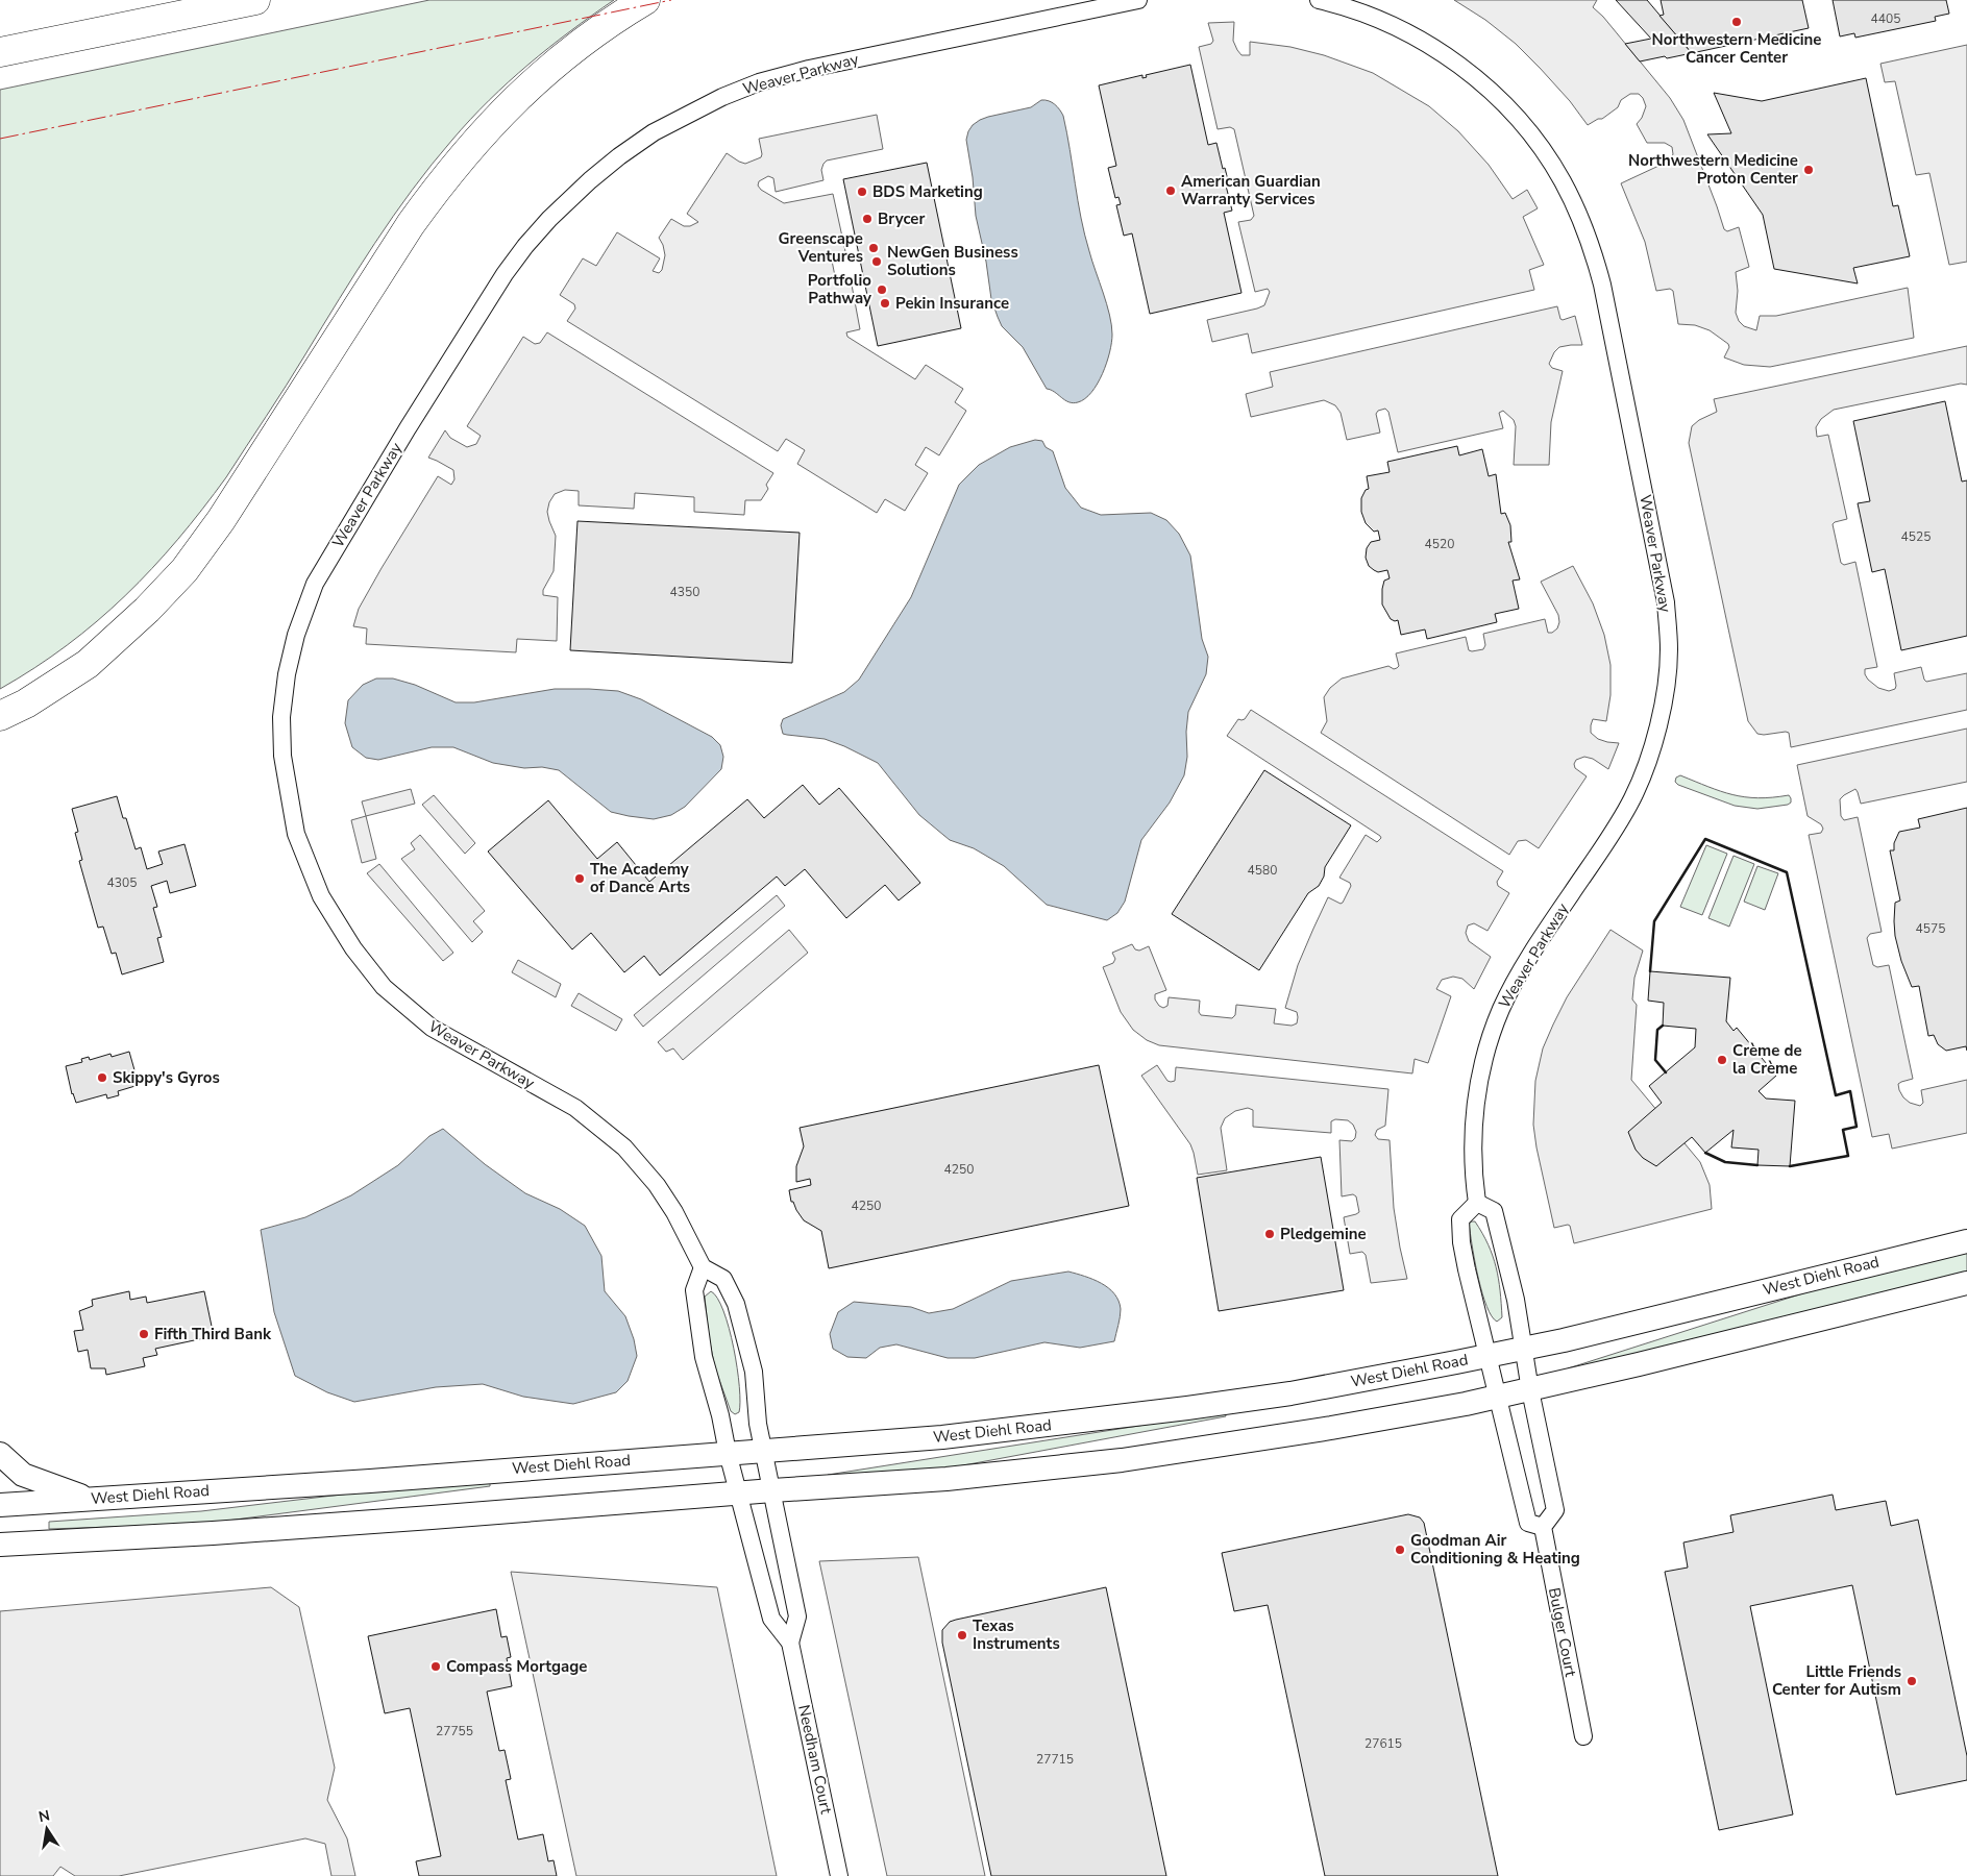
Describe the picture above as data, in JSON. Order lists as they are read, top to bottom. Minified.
{"streets":{"street":["Weaver Parkway","West Diehl Road","Bulger Court","Needham Court"]},"crossings":[["West Diehl Road","Needham Court"]],"places":["Northwestern Medicine Cancer Center","Northwestern Medicine Proton Center","American Guardian Warranty Services","BDS Marketing","Brycer","Greenscape Ventures","NewGen Business Solutions","Portfolio Pathway","Pekin Insurance","The Academy of Dance Arts","Crème de la Crème","Skippy's Gyros","Pledgemine","Fifth Third Bank","Goodman Air Conditioning & Heating","Texas Instruments","Compass Mortgage","Little Friends Center for Autism"],"house_numbers":["4405","4525","4520","4350","4580","4305","4575","4250","4250","27755","27615","27715"],"north":"top"}
